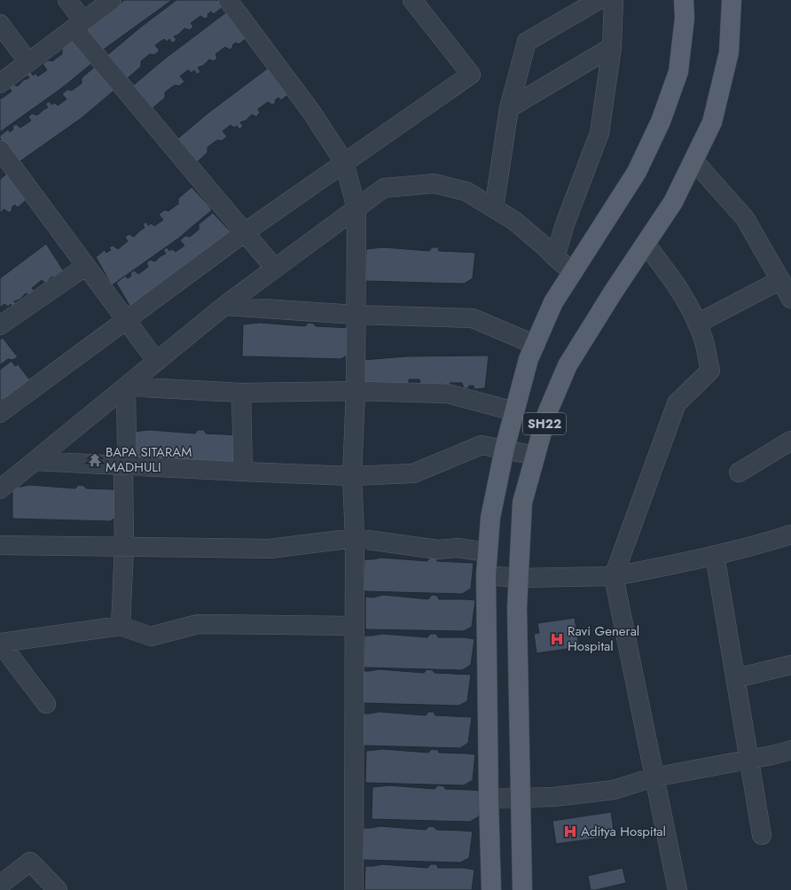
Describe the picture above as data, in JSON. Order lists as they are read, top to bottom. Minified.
{"streets":{"main road":["SH22"]},"places":{"temple":["BAPA SITARAM MADHULI"],"hospital":["Ravi General Hospital","Aditya Hospital"]}}
